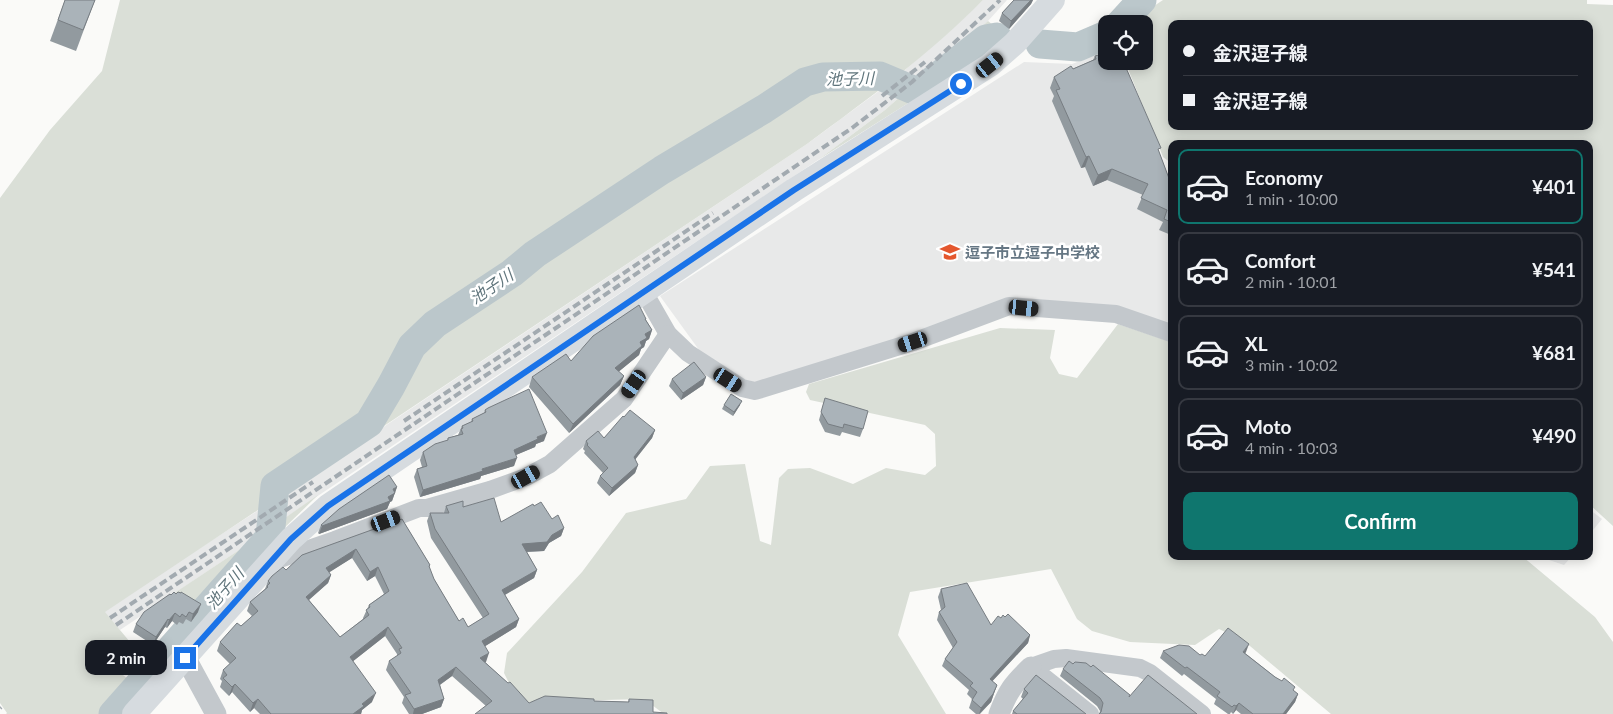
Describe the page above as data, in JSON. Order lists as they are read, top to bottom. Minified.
{"water":["池子川"],"places":{"school or university":["逗子市立逗子中学校"]},"page":{"banner":["金沢逗子線","金沢逗子線"],"list":[{"name":"Economy","note":"1 min · 10:00","value":"¥401"},{"name":"Comfort","note":"2 min · 10:01","value":"¥541"},{"name":"XL","note":"3 min · 10:02","value":"¥681"},{"name":"Moto","note":"4 min · 10:03","value":"¥490"}],"buttons":"Confirm","bubble":"2 min"}}
